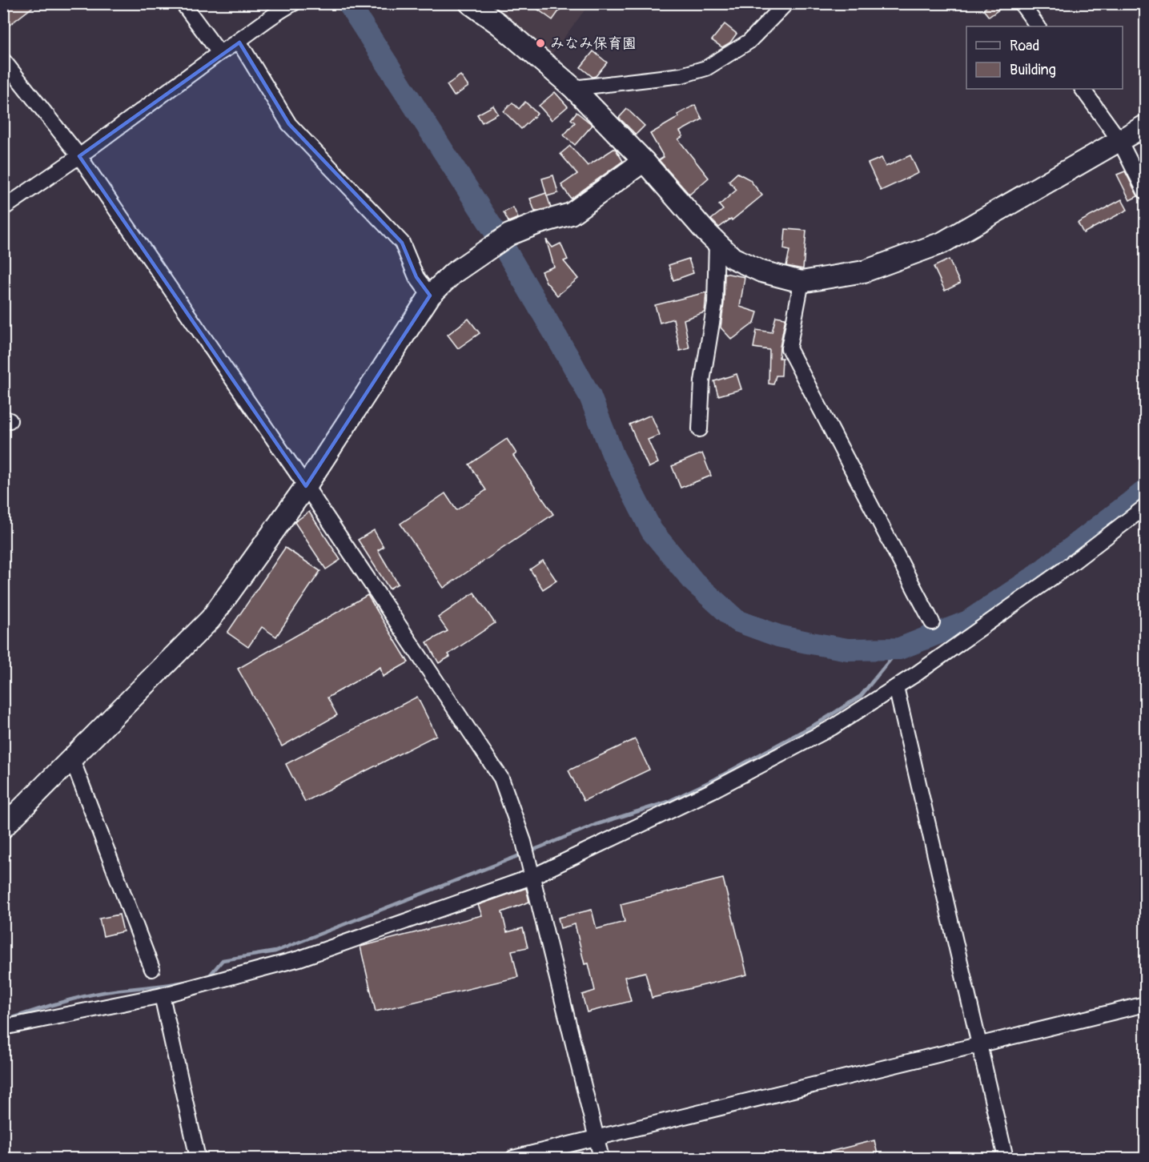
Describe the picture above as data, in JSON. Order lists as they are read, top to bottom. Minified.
{"places":["みなみ保育園"],"legend":["Road","Building"]}
